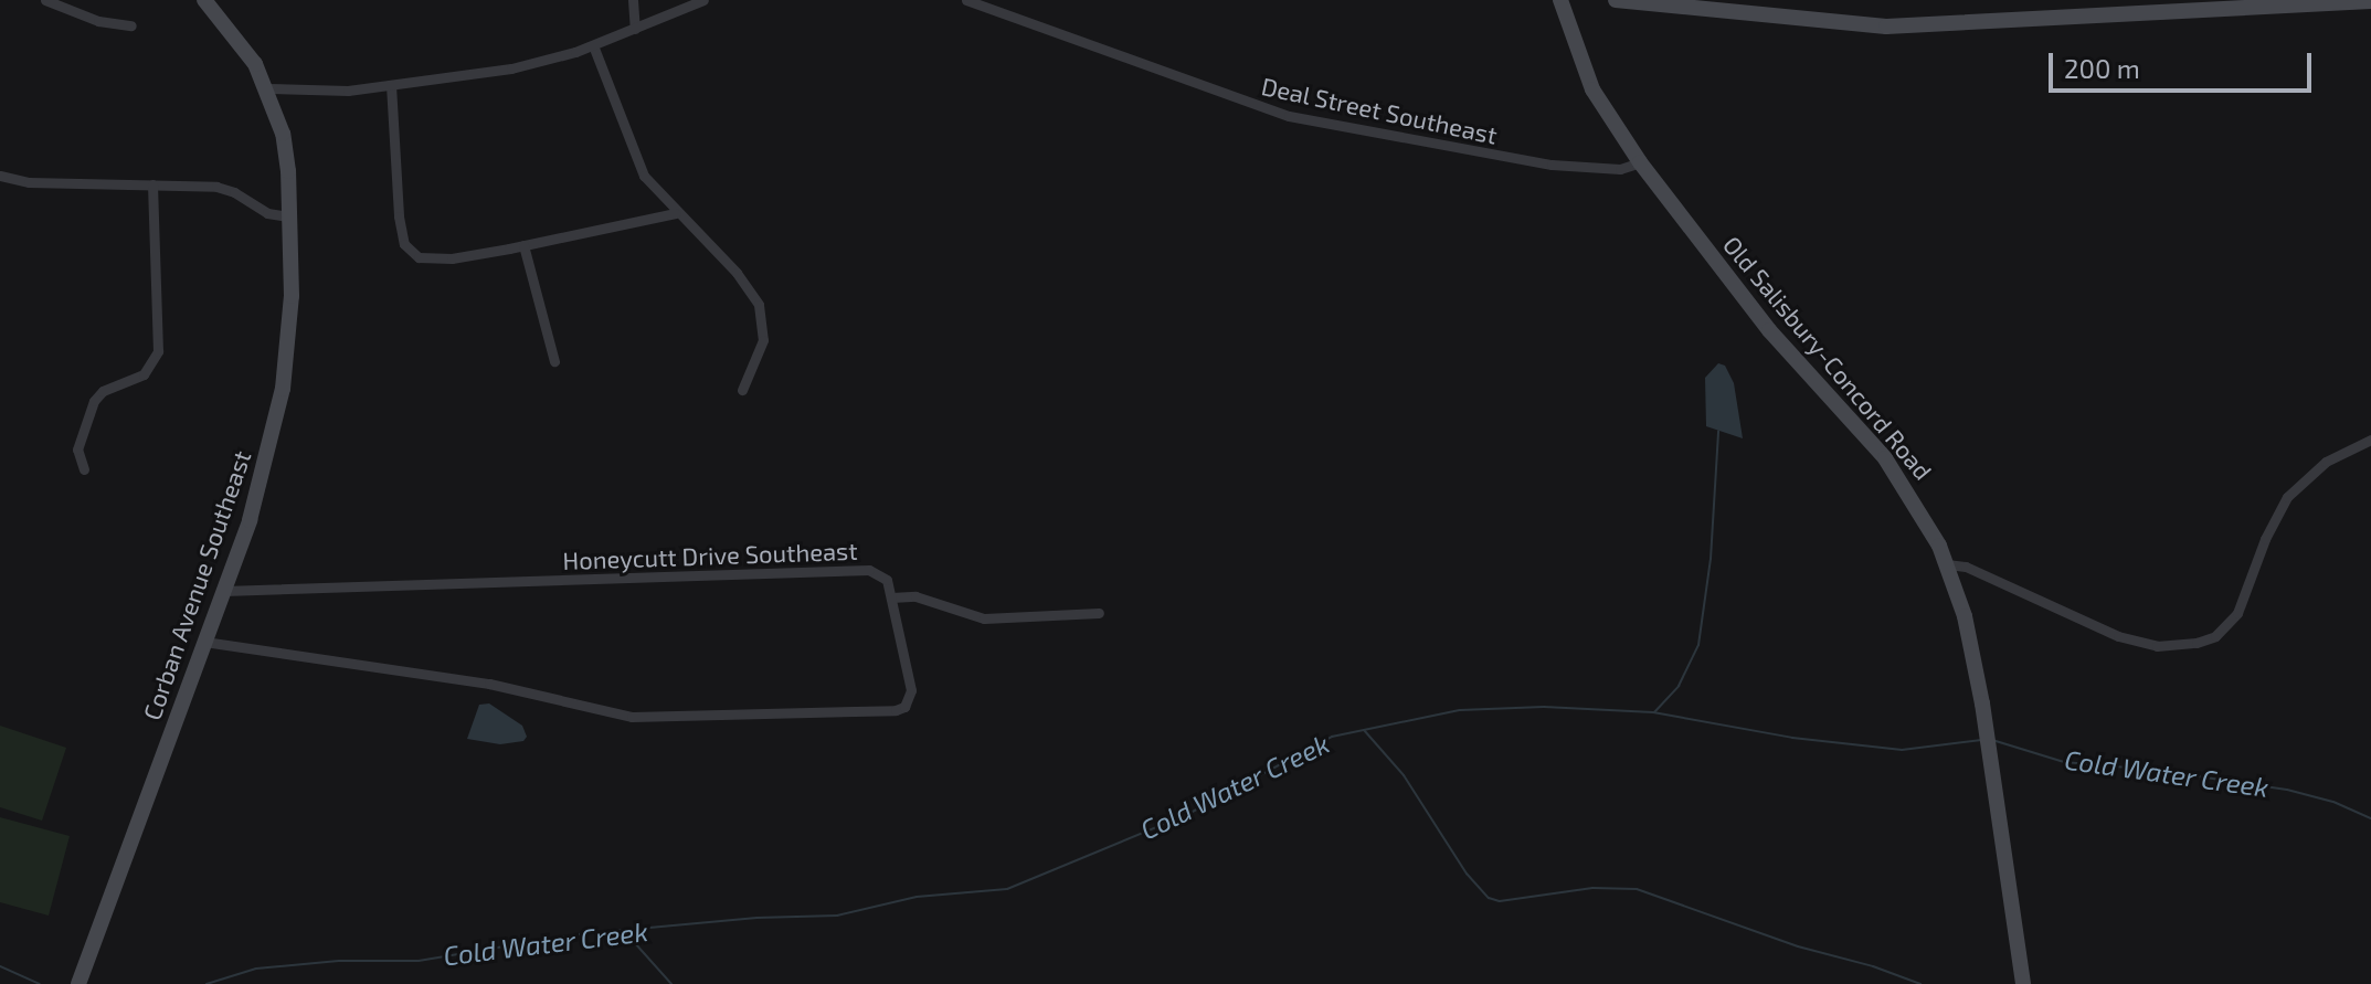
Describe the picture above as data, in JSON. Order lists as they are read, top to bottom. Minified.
{"streets":{"main road":["Old Salisbury-Concord Road","Corban Avenue Southeast"],"street":["Deal Street Southeast","Honeycutt Drive Southeast"]},"crossings":[["Deal Street Southeast","Old Salisbury-Concord Road"],["Honeycutt Drive Southeast","Corban Avenue Southeast"]],"water":["Cold Water Creek"],"scale_bar":"200 m"}
